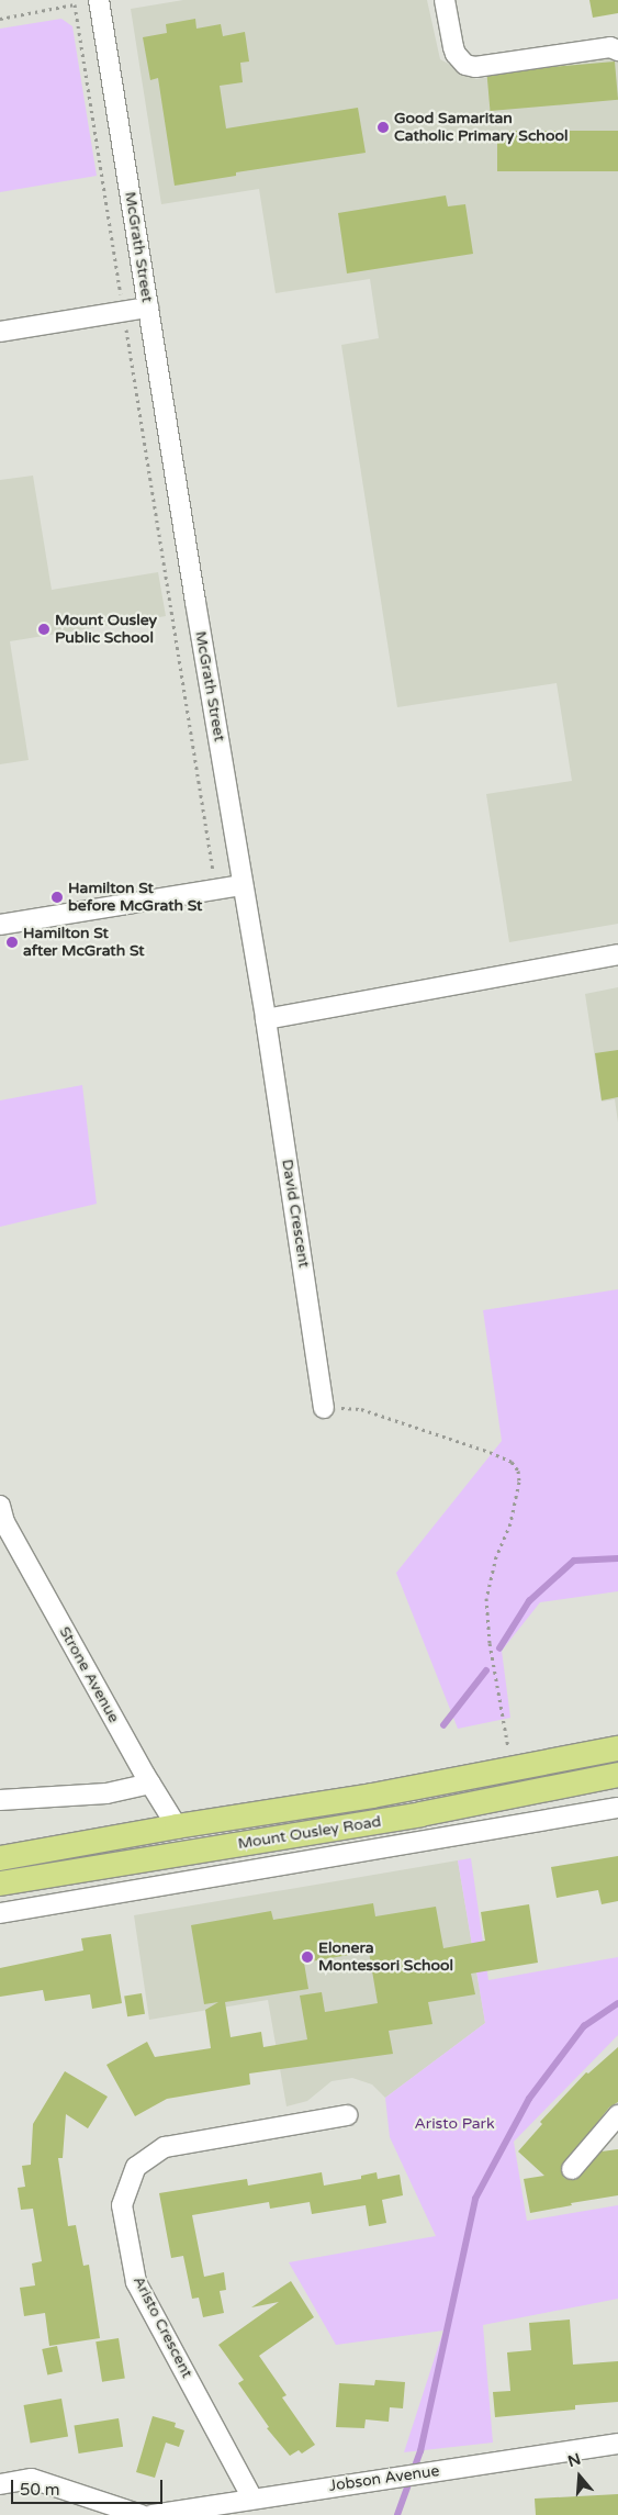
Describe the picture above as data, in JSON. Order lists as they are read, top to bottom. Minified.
{"streets":{"main road":["Mount Ousley Road"],"street":["McGrath Street","David Crescent","Strone Avenue","Aristo Crescent","Jobson Avenue"]},"crossings":[["McGrath Street","David Crescent"],["Strone Avenue","Mount Ousley Road"],["Aristo Crescent","Jobson Avenue"]],"parks":["Aristo Park"],"places":["Good Samaritan Catholic Primary School","Mount Ousley Public School","Hamilton St before McGrath St","Hamilton St after McGrath St","Elonera Montessori School"],"scale_bar":"50 m","north":"top"}
